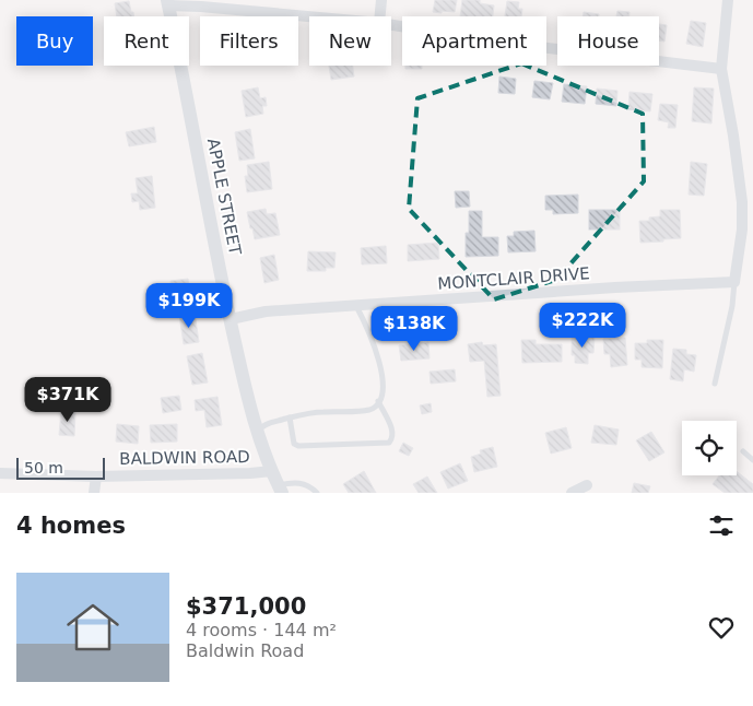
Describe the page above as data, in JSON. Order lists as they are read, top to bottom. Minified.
{"streets":{"street":["APPLE STREET","MONTCLAIR DRIVE","BALDWIN ROAD"]},"crossings":[["APPLE STREET","MONTCLAIR DRIVE"],["APPLE STREET","BALDWIN ROAD"]],"scale_bar":"50 m","page":{"chip":["Buy","Rent","Filters","New","Apartment","House"],"price":["$199K","$222K","$138K","$371K"],"scale":"50 m","heading":"4 homes","list":[{"name":"$371,000","note":"4 rooms · 144 m² · Baldwin Road"}]}}
